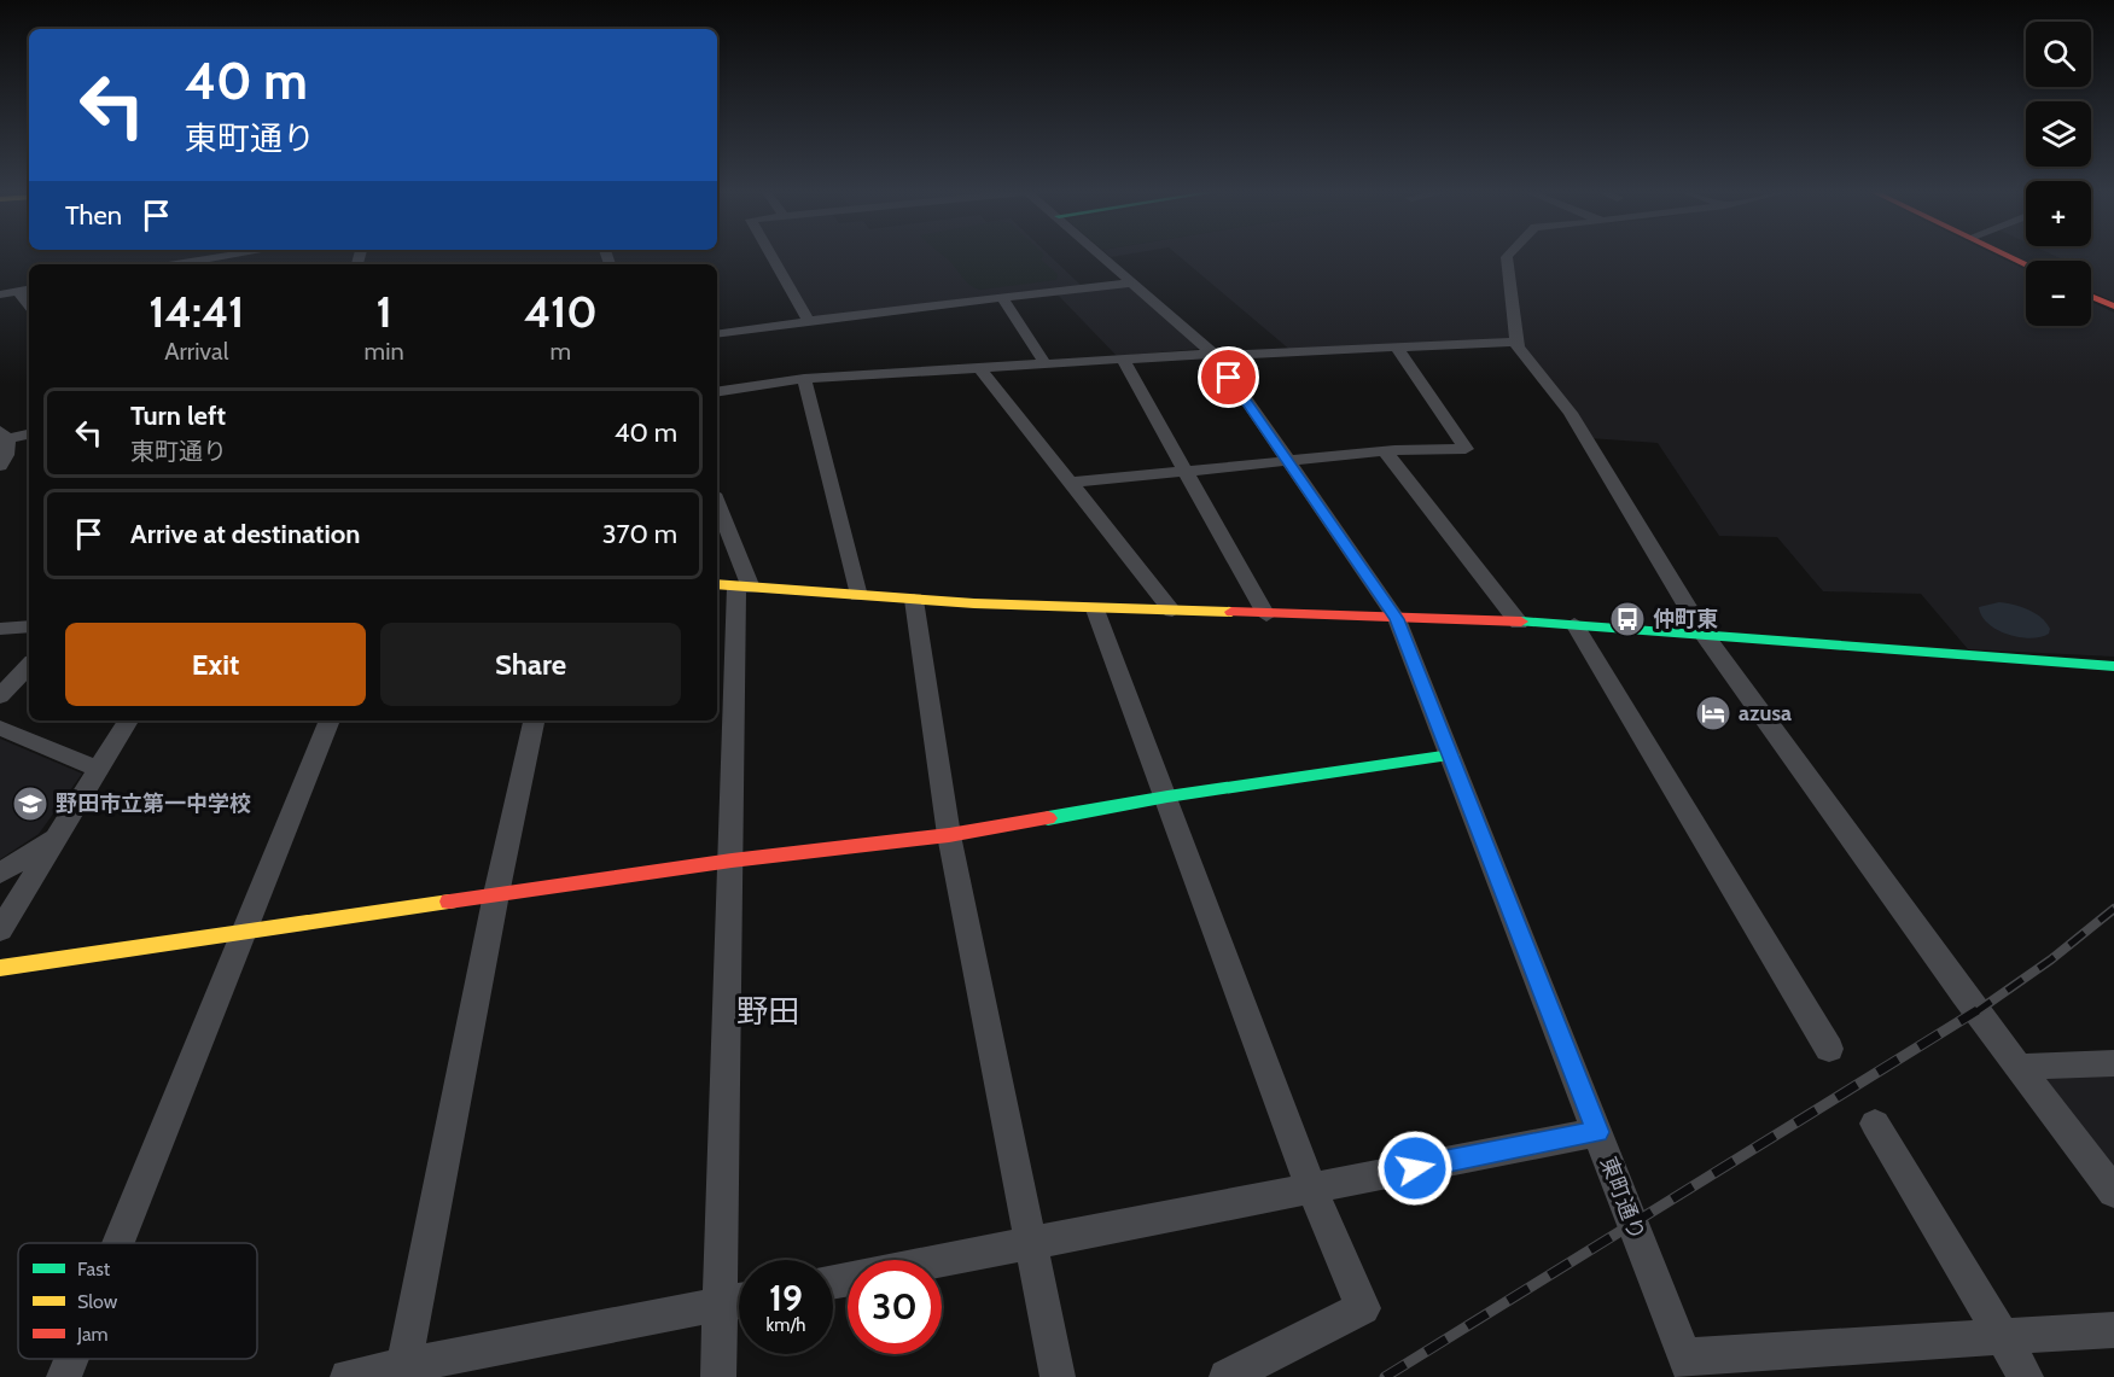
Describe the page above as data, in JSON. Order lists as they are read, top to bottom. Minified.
{"streets":{"street":["東町通り"]},"districts":["野田"],"places":{"bus stop":["仲町東"],"hotel":["azusa"],"school or university":["野田市立第一中学校"]},"legend":["Fast","Slow","Jam"],"page":{"map_buttons":["+","−"],"turn":["40 m","東町通り"],"then":"Then","eta":["14:41","Arrival","1","min","410","m"],"list":[{"name":"Turn left","note":"東町通り","value":"40 m"},{"name":"Arrive at destination","value":"370 m"}],"buttons":["Exit","Share"],"speed":"19 km/h","limit":"30"}}
